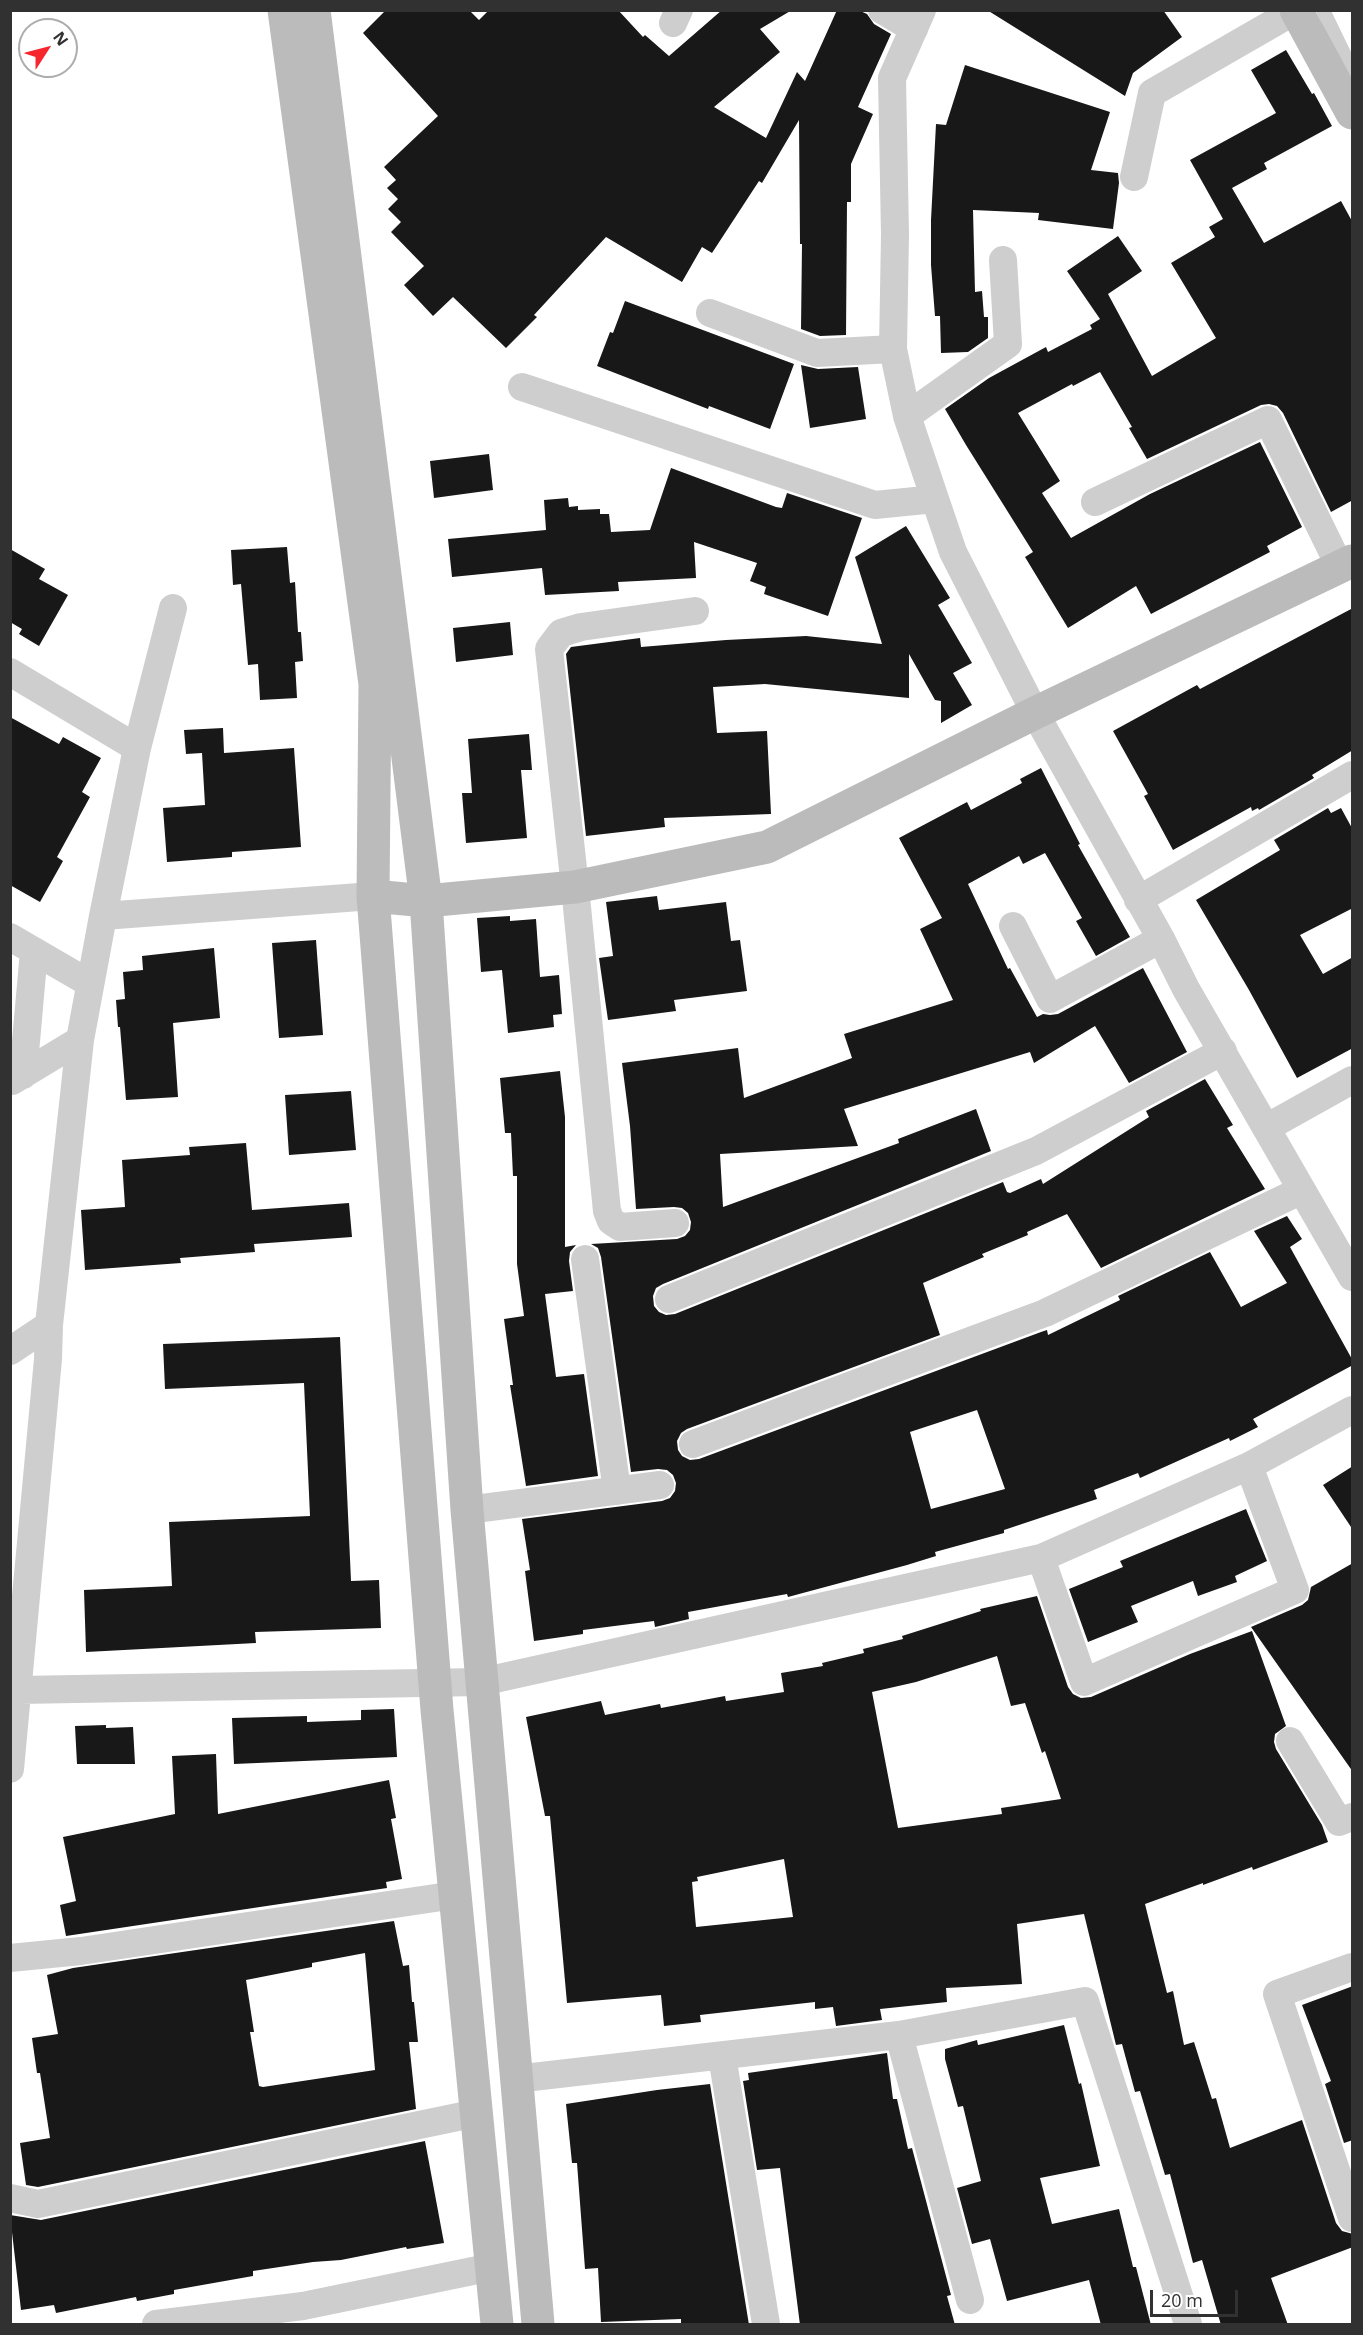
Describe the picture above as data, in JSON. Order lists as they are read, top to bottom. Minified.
{"scale_bar":"20 m","north":"top right"}
